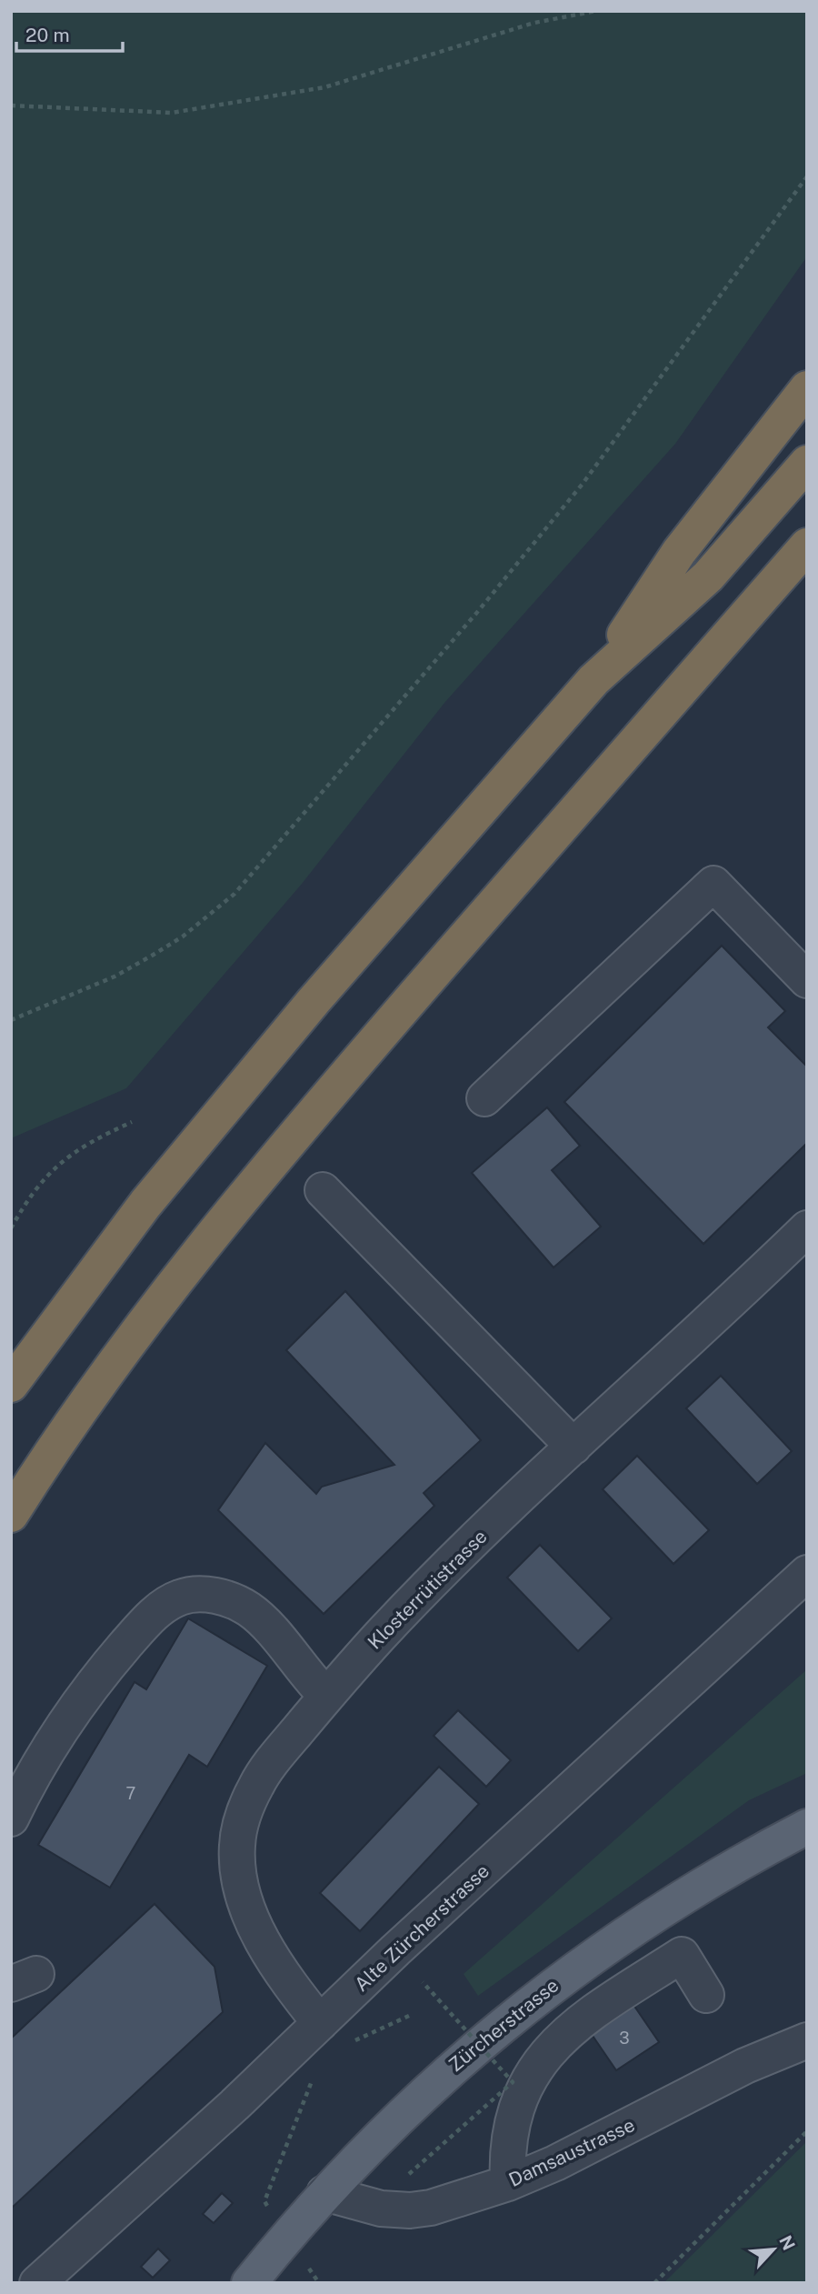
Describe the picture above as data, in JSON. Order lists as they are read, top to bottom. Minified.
{"streets":{"main road":["Zürcherstrasse"],"street":["Klosterrütistrasse","Alte Zürcherstrasse","Damsaustrasse"]},"crossings":[["Klosterrütistrasse","Alte Zürcherstrasse"],["Zürcherstrasse","Damsaustrasse"]],"house_numbers":["7","3"],"scale_bar":"20 m","north":"top right"}
